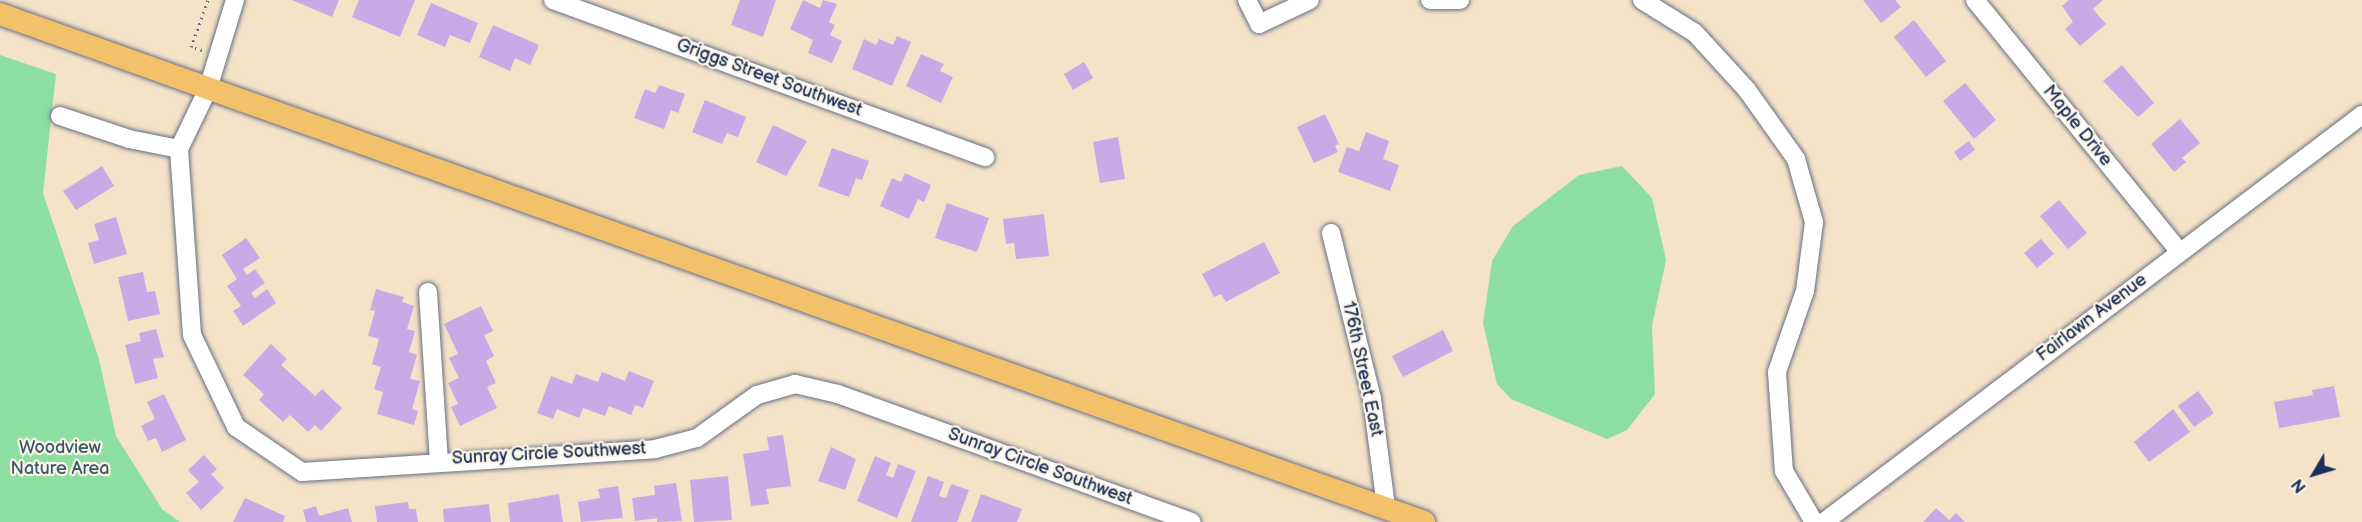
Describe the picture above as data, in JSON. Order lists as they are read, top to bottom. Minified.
{"streets":{"street":["Griggs Street Southwest","Maple Drive","Fairlawn Avenue","176th Street East","Sunray Circle Southwest"]},"crossings":[["Maple Drive","Fairlawn Avenue"]],"parks":["Woodview Nature Area"],"north":"bottom left"}
